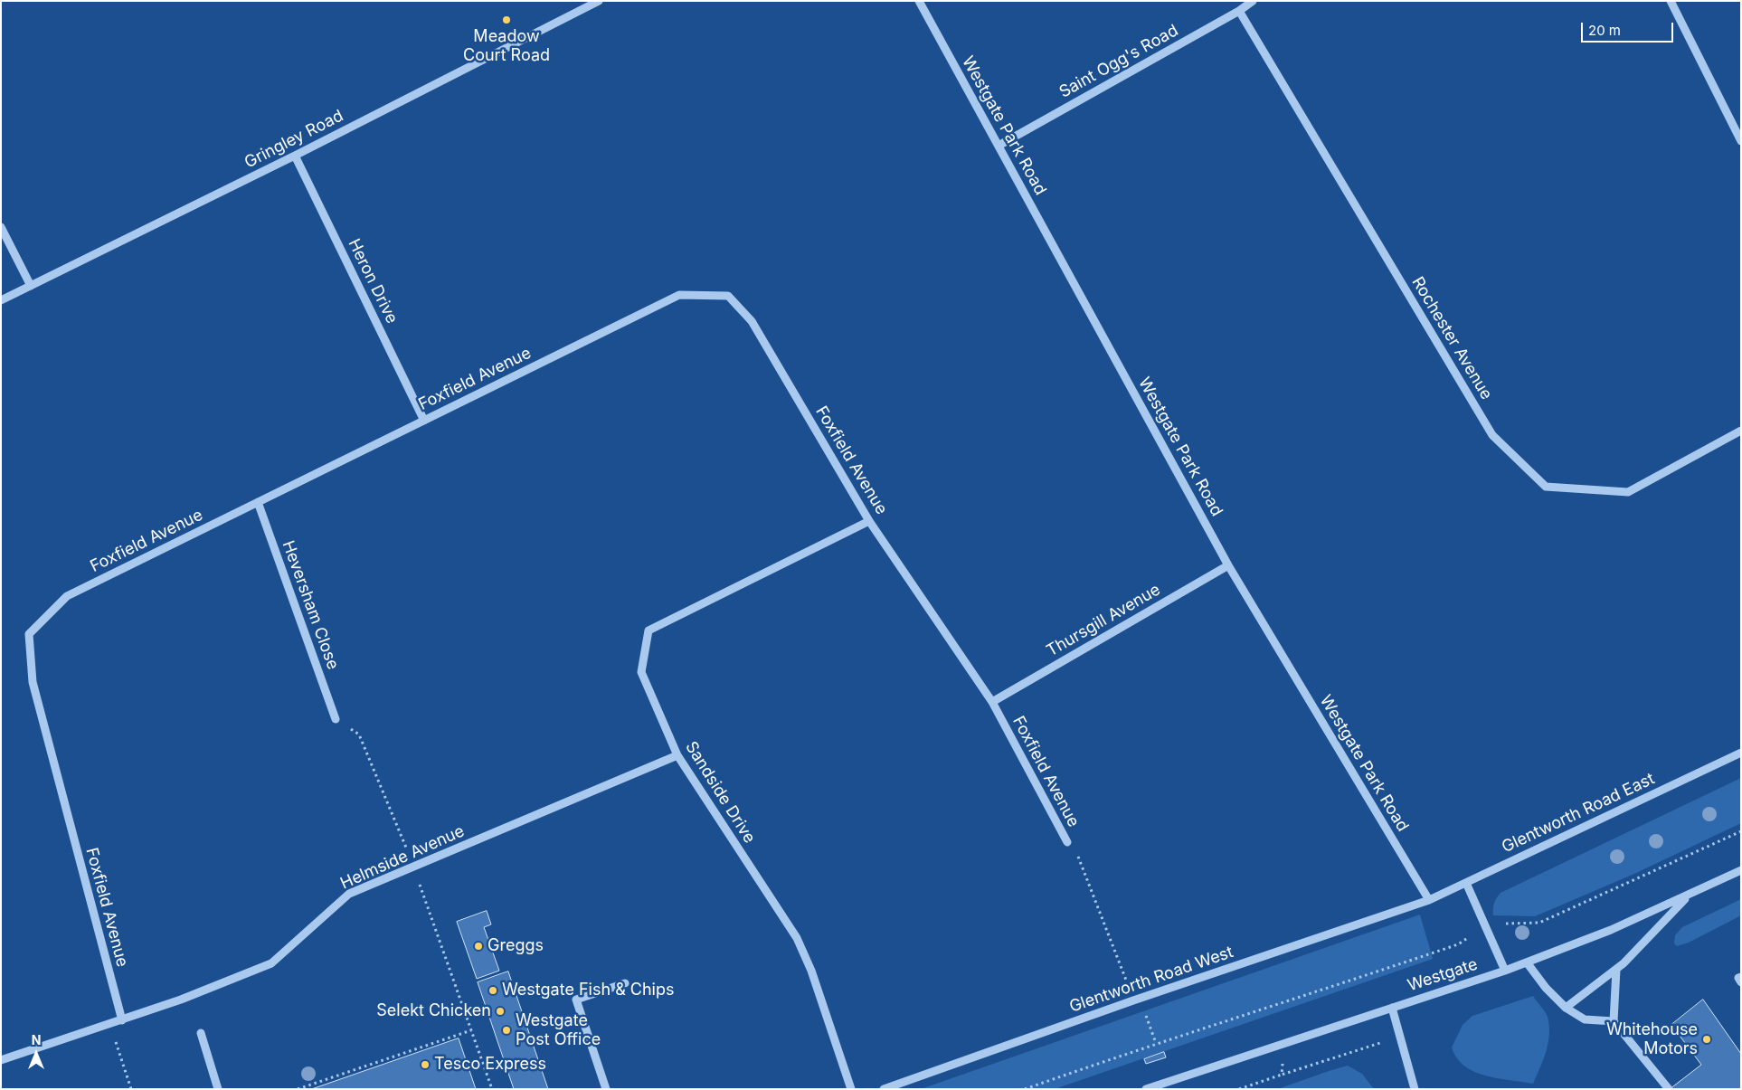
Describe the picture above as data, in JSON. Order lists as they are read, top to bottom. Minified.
{"streets":{"street":["Saint Ogg's Road","Westgate Park Road","Gringley Road","Heron Drive","Rochester Avenue","Foxfield Avenue","Heversham Close","Thursgill Avenue","Sandside Drive","Glentworth Road East","Helmside Avenue","Westgate","Glentworth Road West"]},"crossings":[["Saint Ogg's Road","Westgate Park Road"],["Saint Ogg's Road","Rochester Avenue"],["Westgate Park Road","Thursgill Avenue"],["Westgate Park Road","Glentworth Road East"],["Westgate Park Road","Glentworth Road West"],["Gringley Road","Heron Drive"],["Heron Drive","Foxfield Avenue"],["Foxfield Avenue","Heversham Close"],["Foxfield Avenue","Thursgill Avenue"],["Foxfield Avenue","Sandside Drive"],["Foxfield Avenue","Helmside Avenue"],["Sandside Drive","Helmside Avenue"],["Glentworth Road East","Glentworth Road West"]],"places":["Meadow Court Road","Greggs","Westgate Fish & Chips","Selekt Chicken","Westgate Post Office","Whitehouse Motors","Tesco Express"],"scale_bar":"20 m","north":"top"}
